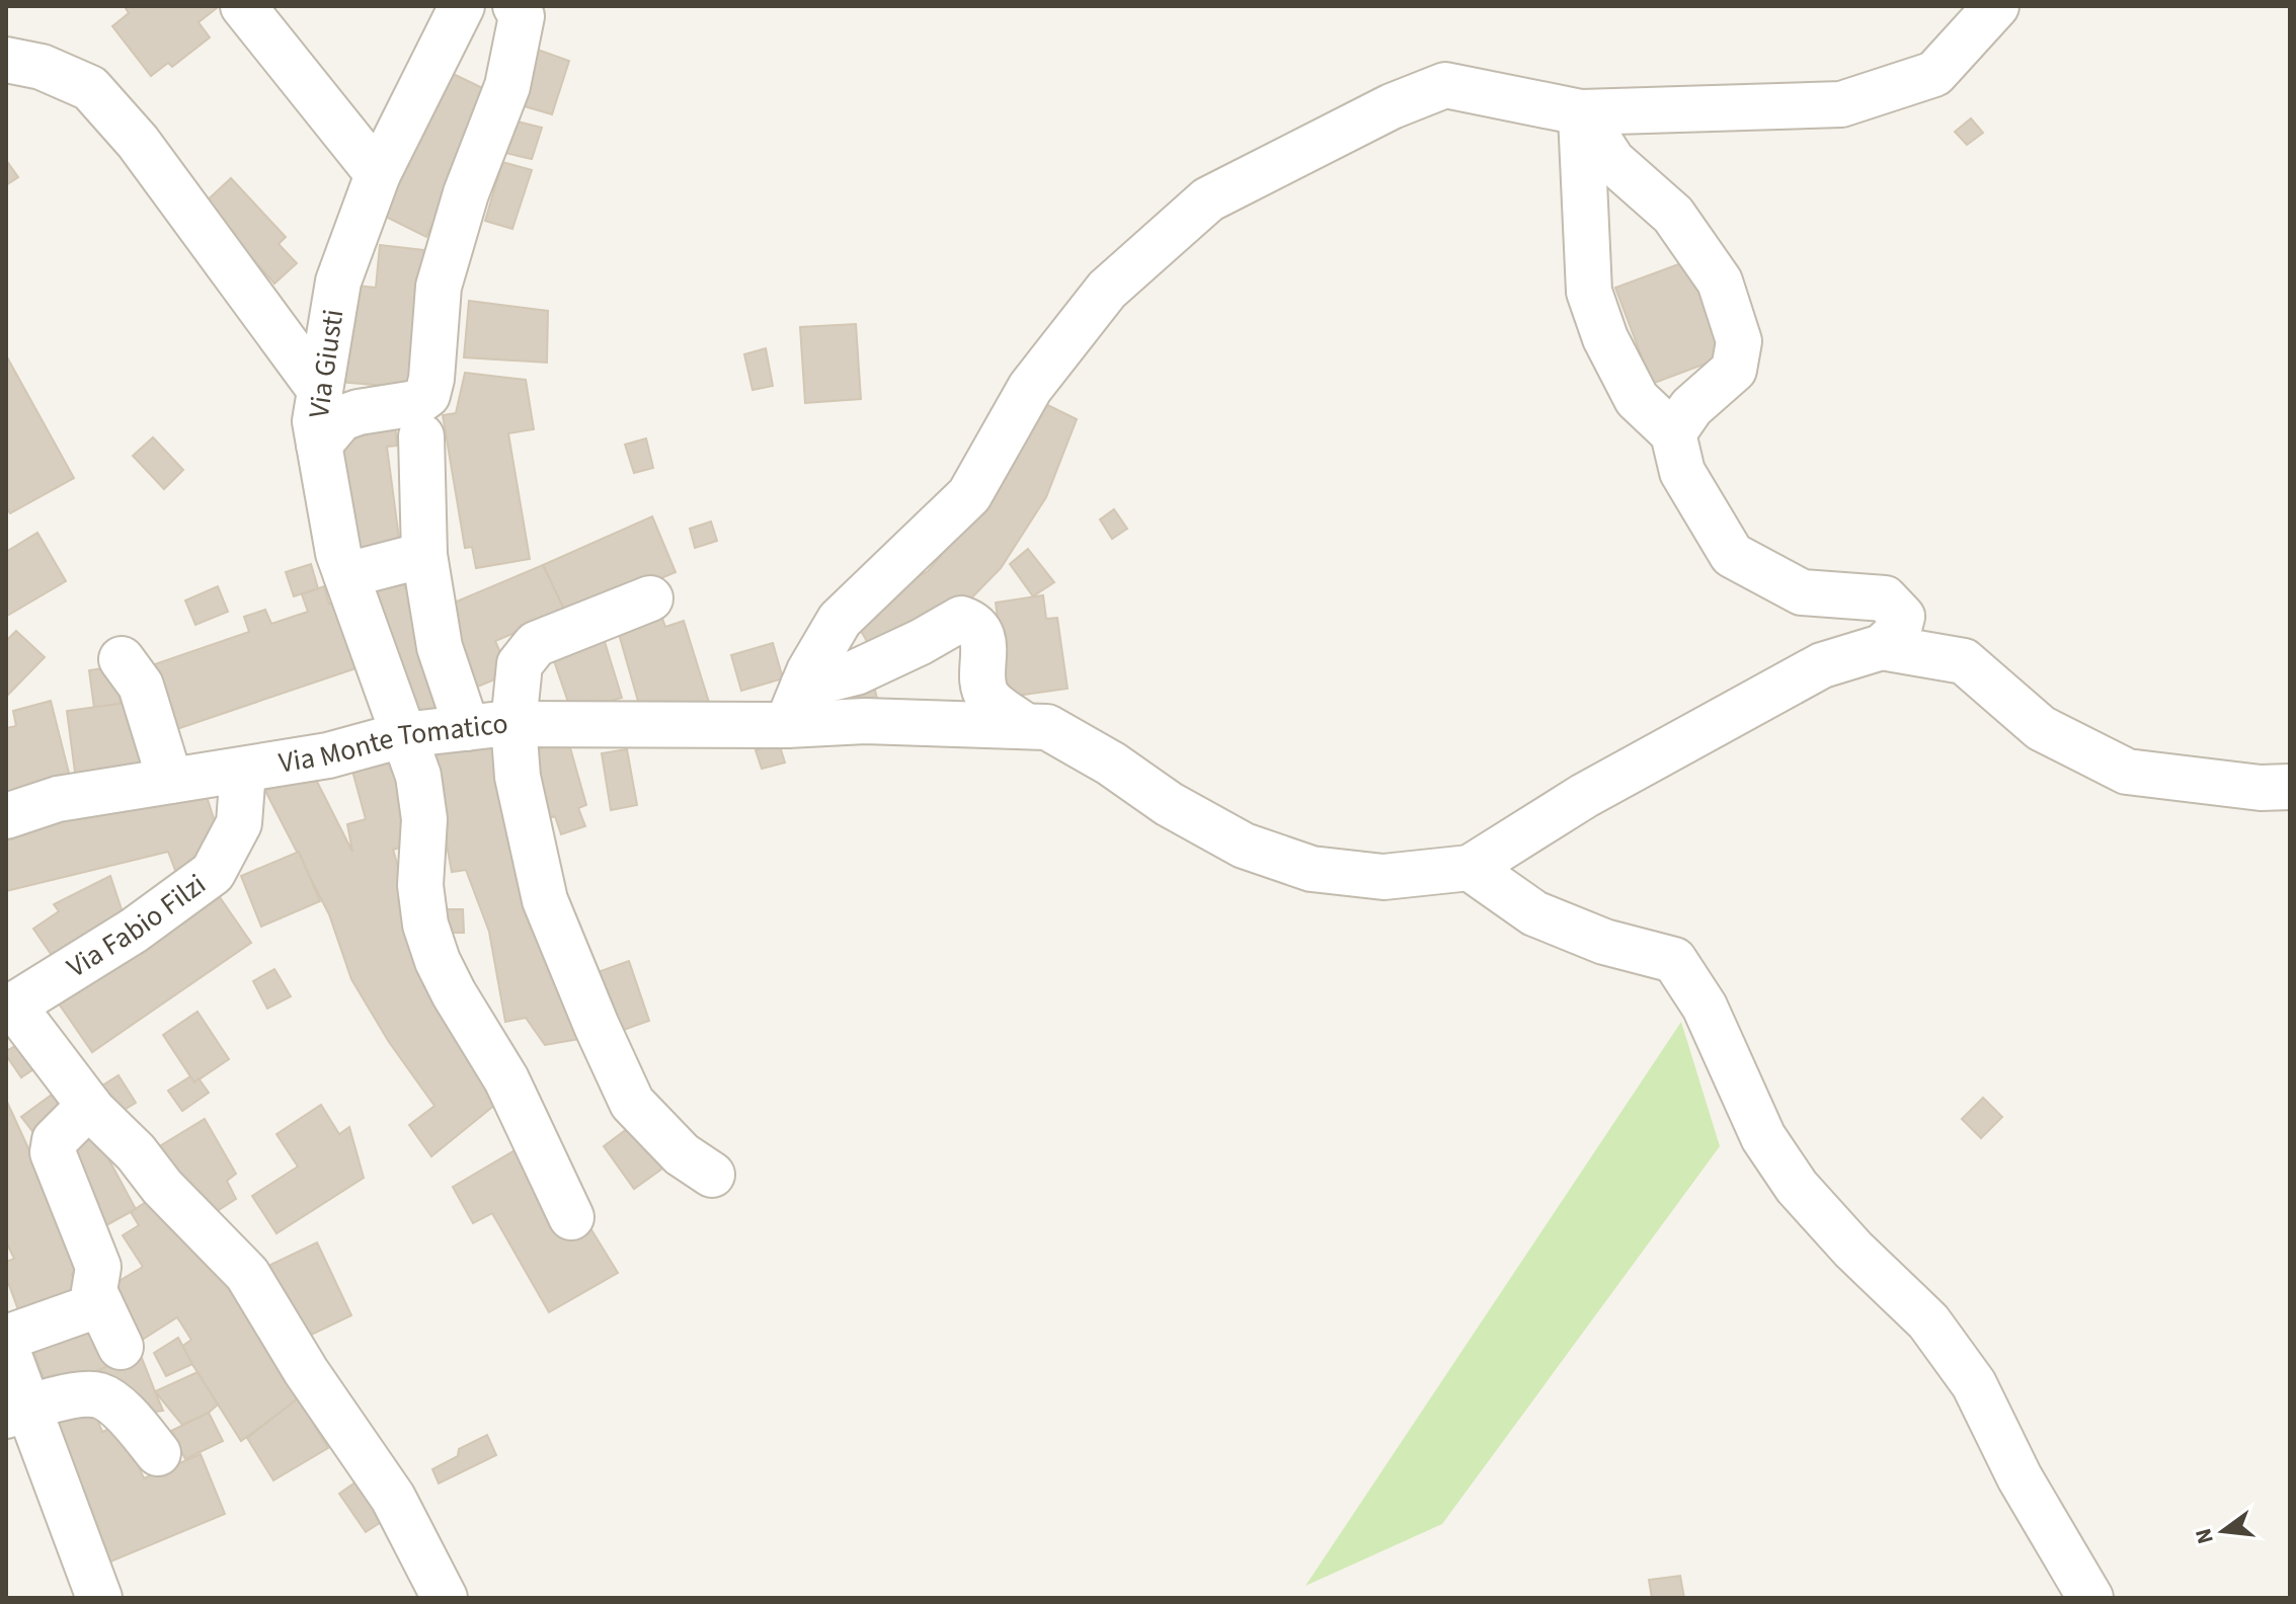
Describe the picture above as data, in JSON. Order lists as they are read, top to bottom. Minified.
{"streets":{"street":["Via Giusti","Via Monte Tomatico","Via Fabio Filzi"]},"crossings":[["Via Giusti","Via Monte Tomatico"],["Via Monte Tomatico","Via Fabio Filzi"]],"north":"left"}
